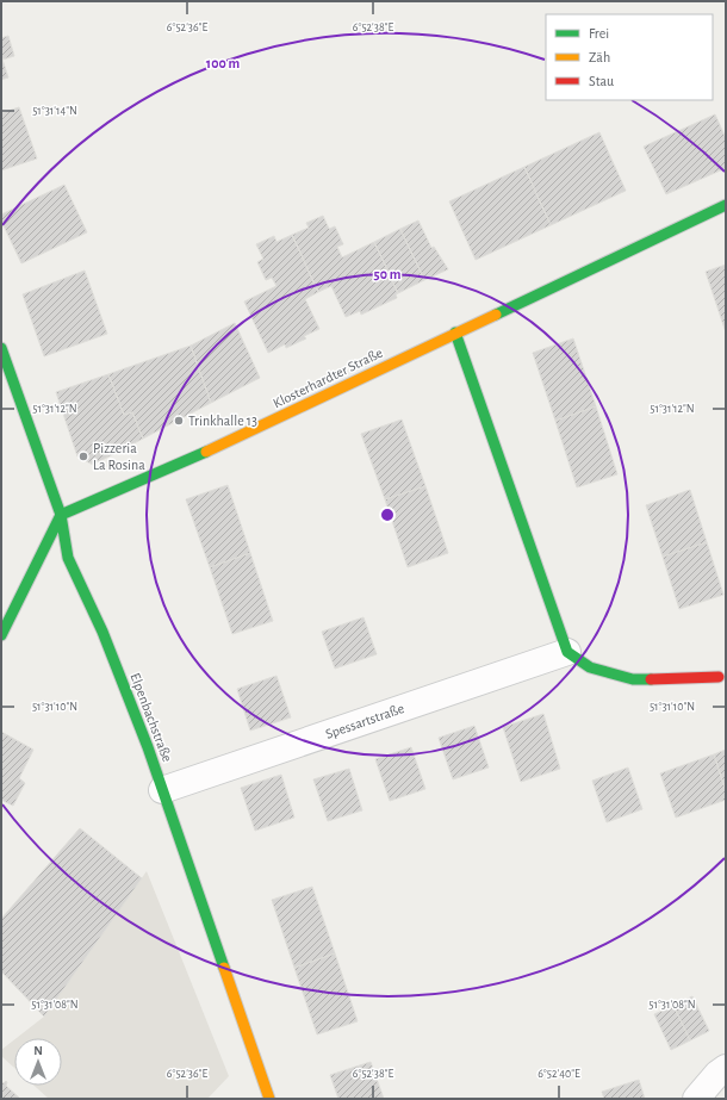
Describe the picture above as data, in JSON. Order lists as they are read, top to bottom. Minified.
{"streets":{"street":["Klosterhardter Straße","Elpenbachstraße","Spessartstraße"]},"crossings":[["Klosterhardter Straße","Elpenbachstraße"],["Elpenbachstraße","Spessartstraße"]],"places":["Trinkhalle 13","Pizzeria La Rosina"],"legend":["Frei","Zäh","Stau"],"north":"top","coordinates":["6°52'36\"E","6°52'38\"E","51°31'14\"N","51°31'12\"N","51°31'10\"N","51°31'08\"N","6°52'40\"E"],"rings":["100 m","50 m"]}
